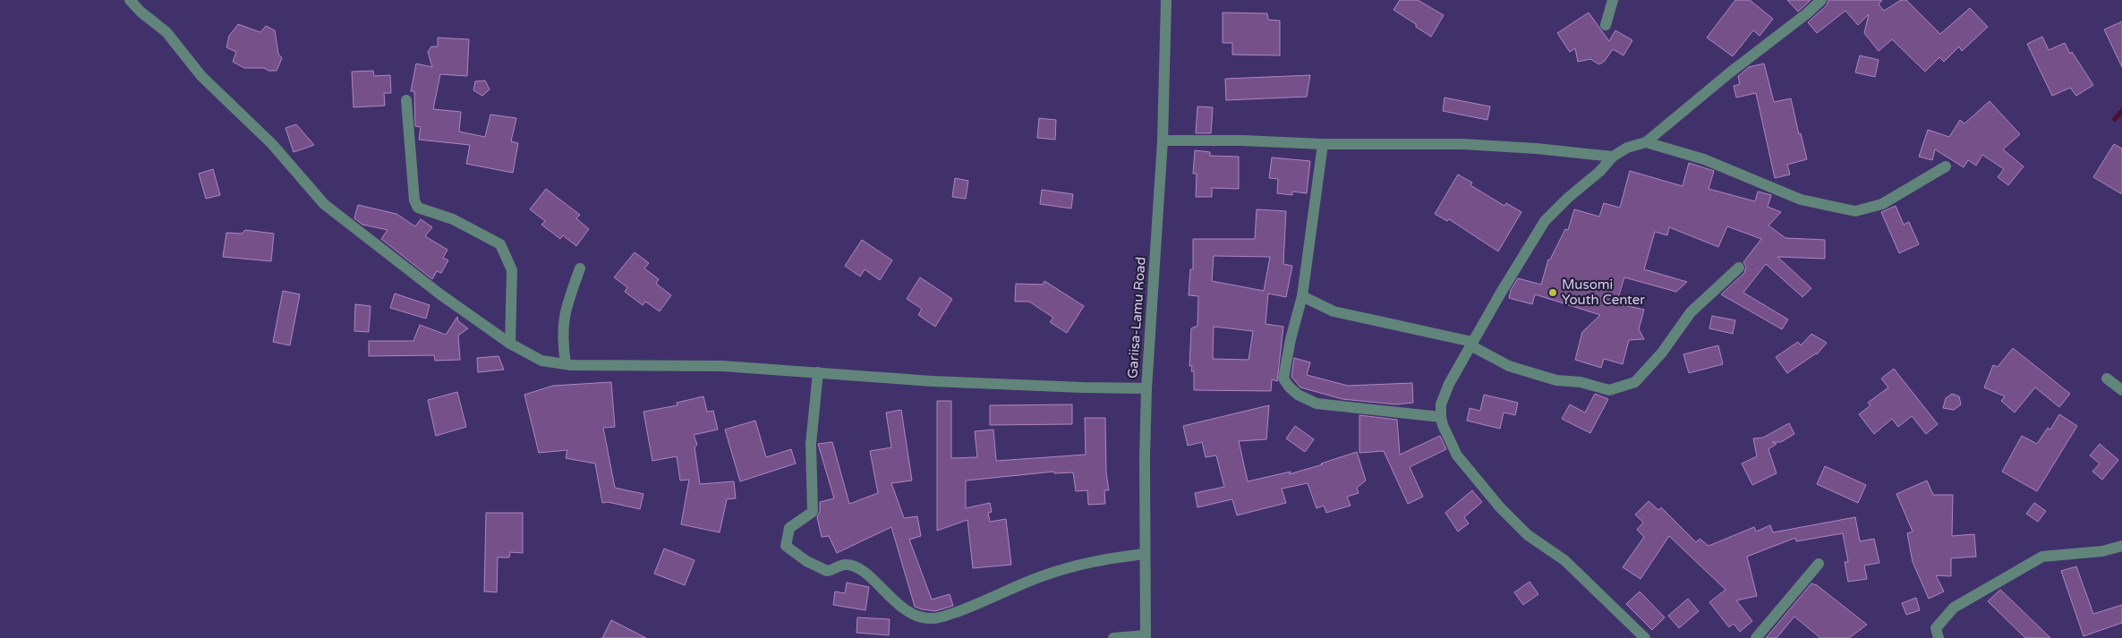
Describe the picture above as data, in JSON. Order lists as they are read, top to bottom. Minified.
{"streets":{"street":["Gariisa-Lamu Road"]},"places":["Musomi Youth Center"]}
